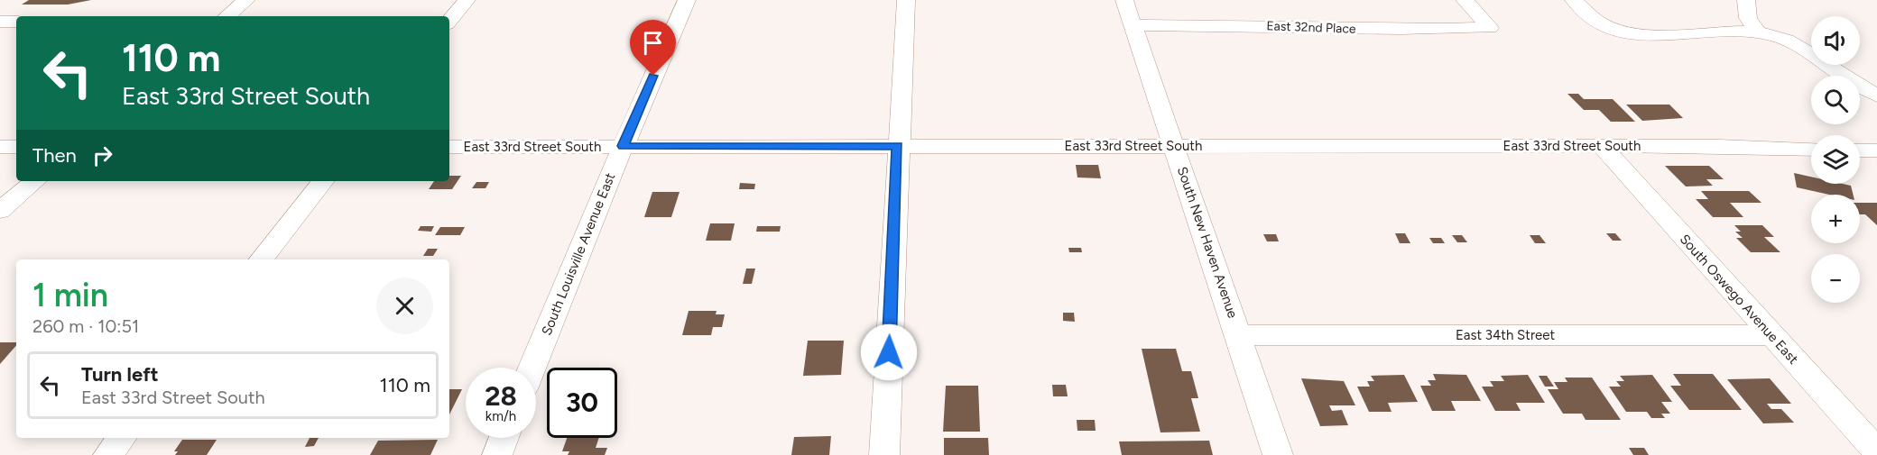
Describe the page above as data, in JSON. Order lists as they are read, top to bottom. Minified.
{"streets":{"street":["East 32nd Place","East 33rd Street South","South New Haven Avenue","South Louisville Avenue East","South Oswego Avenue East","East 34th Street"]},"crossings":[["East 32nd Place","South New Haven Avenue"],["East 33rd Street South","South New Haven Avenue"],["East 33rd Street South","South Louisville Avenue East"],["East 33rd Street South","South Oswego Avenue East"],["South New Haven Avenue","East 34th Street"],["South Oswego Avenue East","East 34th Street"]],"page":{"map_buttons":["+","−"],"turn":["110 m","East 33rd Street South"],"then":"Then","heading":["1 min","260 m · 10:51"],"list":[{"name":"Turn left","note":"East 33rd Street South","value":"110 m"}],"speed":"28 km/h","limit":"30"}}
